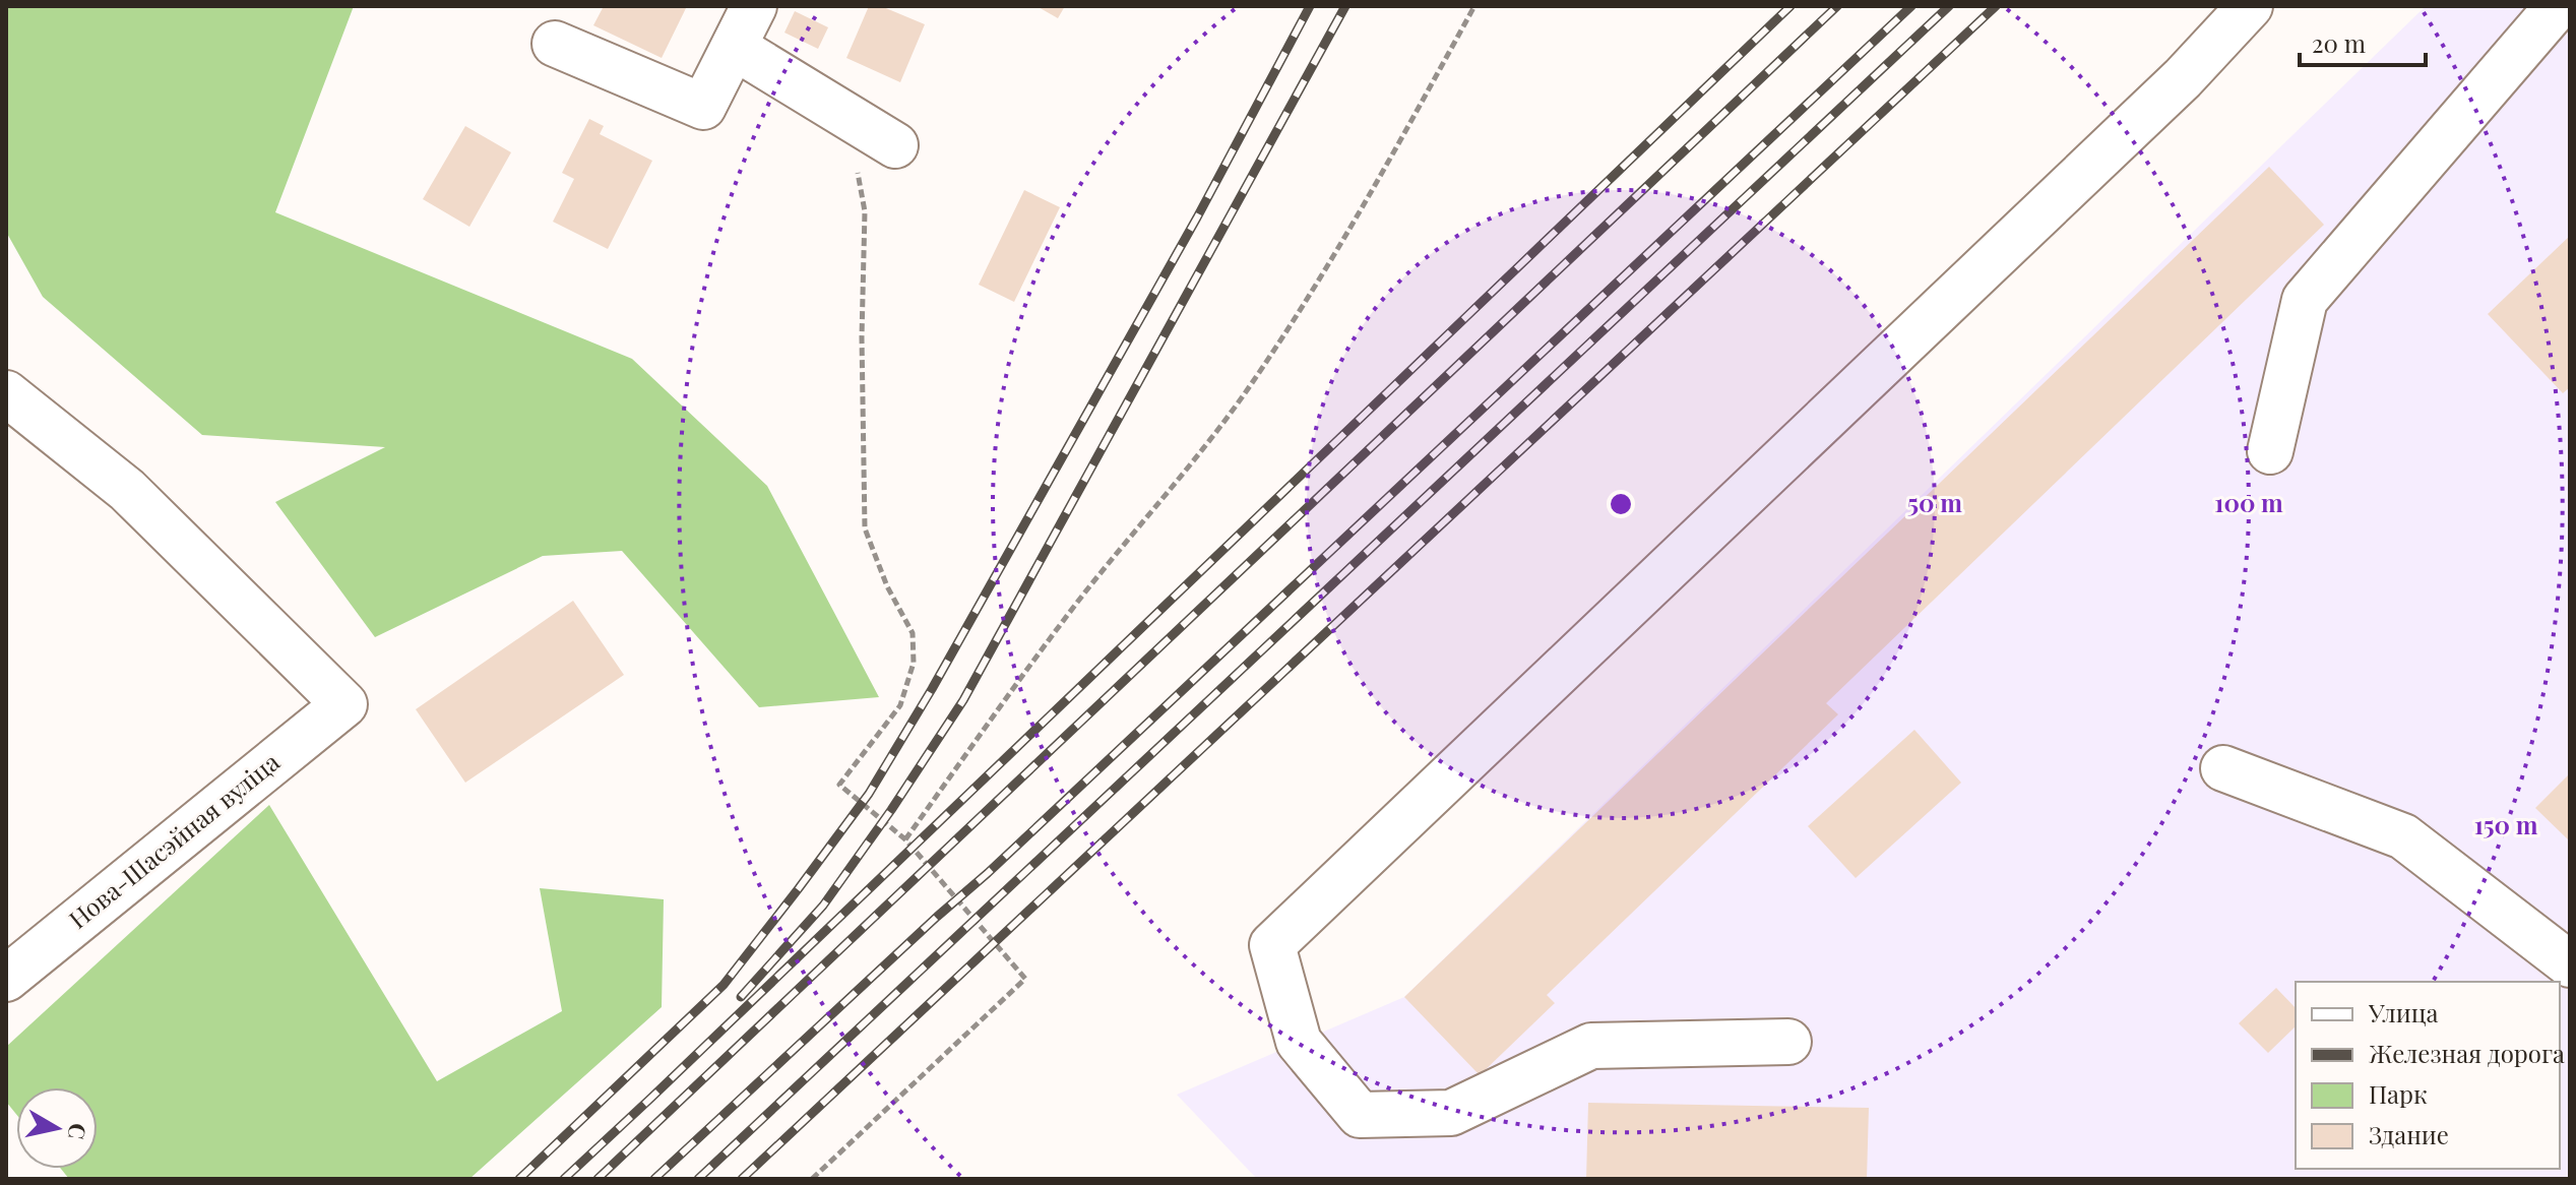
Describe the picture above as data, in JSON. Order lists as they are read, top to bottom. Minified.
{"streets":{"street":["Нова-Шасэйная вуліца"]},"legend":["Улица","Железная дорога","Парк","Здание"],"scale_bar":"20 m","north":"right","rings":["50 m","100 m","150 m"]}
